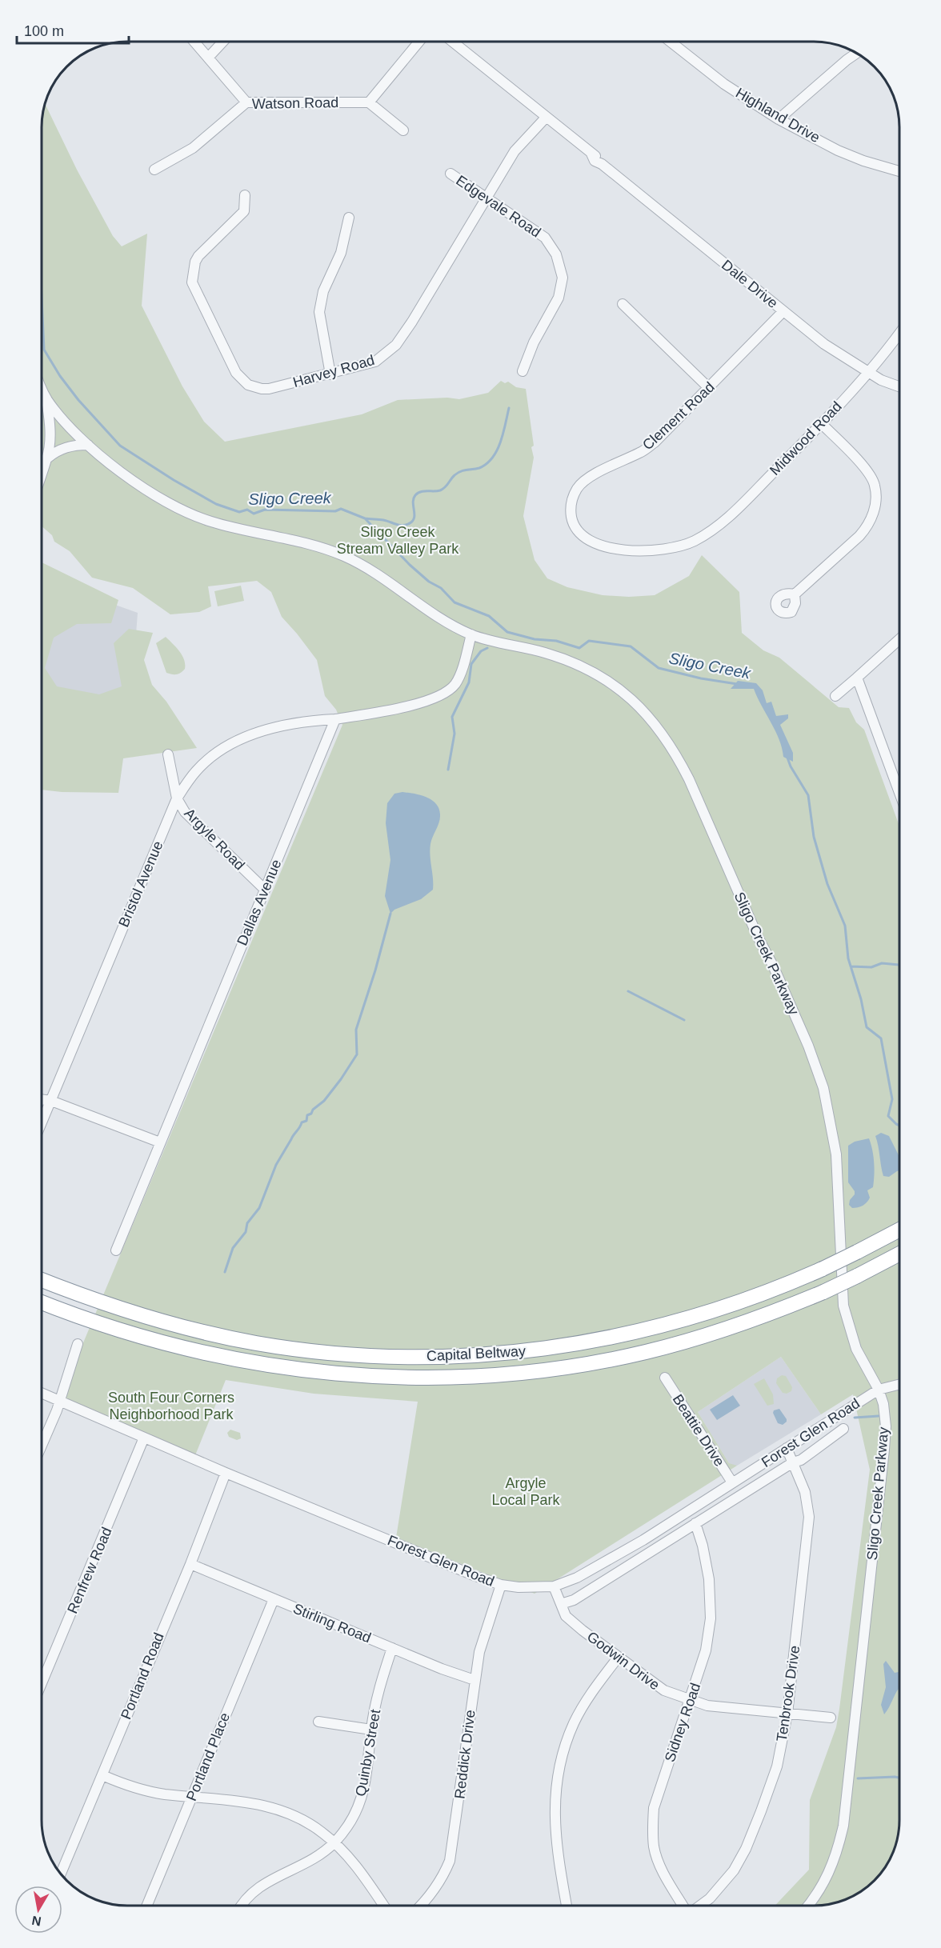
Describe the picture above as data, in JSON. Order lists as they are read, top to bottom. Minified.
{"streets":{"highway":["Capital Beltway"],"street":["Watson Road","Highland Drive","Edgevale Road","Dale Drive","Harvey Road","Clement Road","Midwood Road","Argyle Road","Bristol Avenue","Dallas Avenue","Sligo Creek Parkway","Beattie Drive","Forest Glen Road","Renfrew Road","Stirling Road","Godwin Drive","Portland Road","Tenbrook Drive","Sidney Road","Quinby Street","Reddick Drive","Portland Place"]},"crossings":[["Edgevale Road","Harvey Road"],["Dale Drive","Harvey Road"],["Dale Drive","Clement Road"],["Dale Drive","Midwood Road"],["Clement Road","Midwood Road"],["Argyle Road","Bristol Avenue"],["Argyle Road","Dallas Avenue"],["Bristol Avenue","Dallas Avenue"],["Sligo Creek Parkway","Forest Glen Road"],["Beattie Drive","Forest Glen Road"],["Forest Glen Road","Renfrew Road"],["Forest Glen Road","Godwin Drive"],["Forest Glen Road","Portland Road"],["Forest Glen Road","Tenbrook Drive"],["Forest Glen Road","Sidney Road"],["Forest Glen Road","Reddick Drive"],["Stirling Road","Portland Road"],["Stirling Road","Quinby Street"],["Stirling Road","Reddick Drive"],["Stirling Road","Portland Place"],["Godwin Drive","Tenbrook Drive"],["Godwin Drive","Sidney Road"]],"water":["Sligo Creek"],"parks":["Sligo Creek Stream Valley Park","South Four Corners Neighborhood Park","Argyle Local Park"],"scale_bar":"100 m","north":"bottom"}
